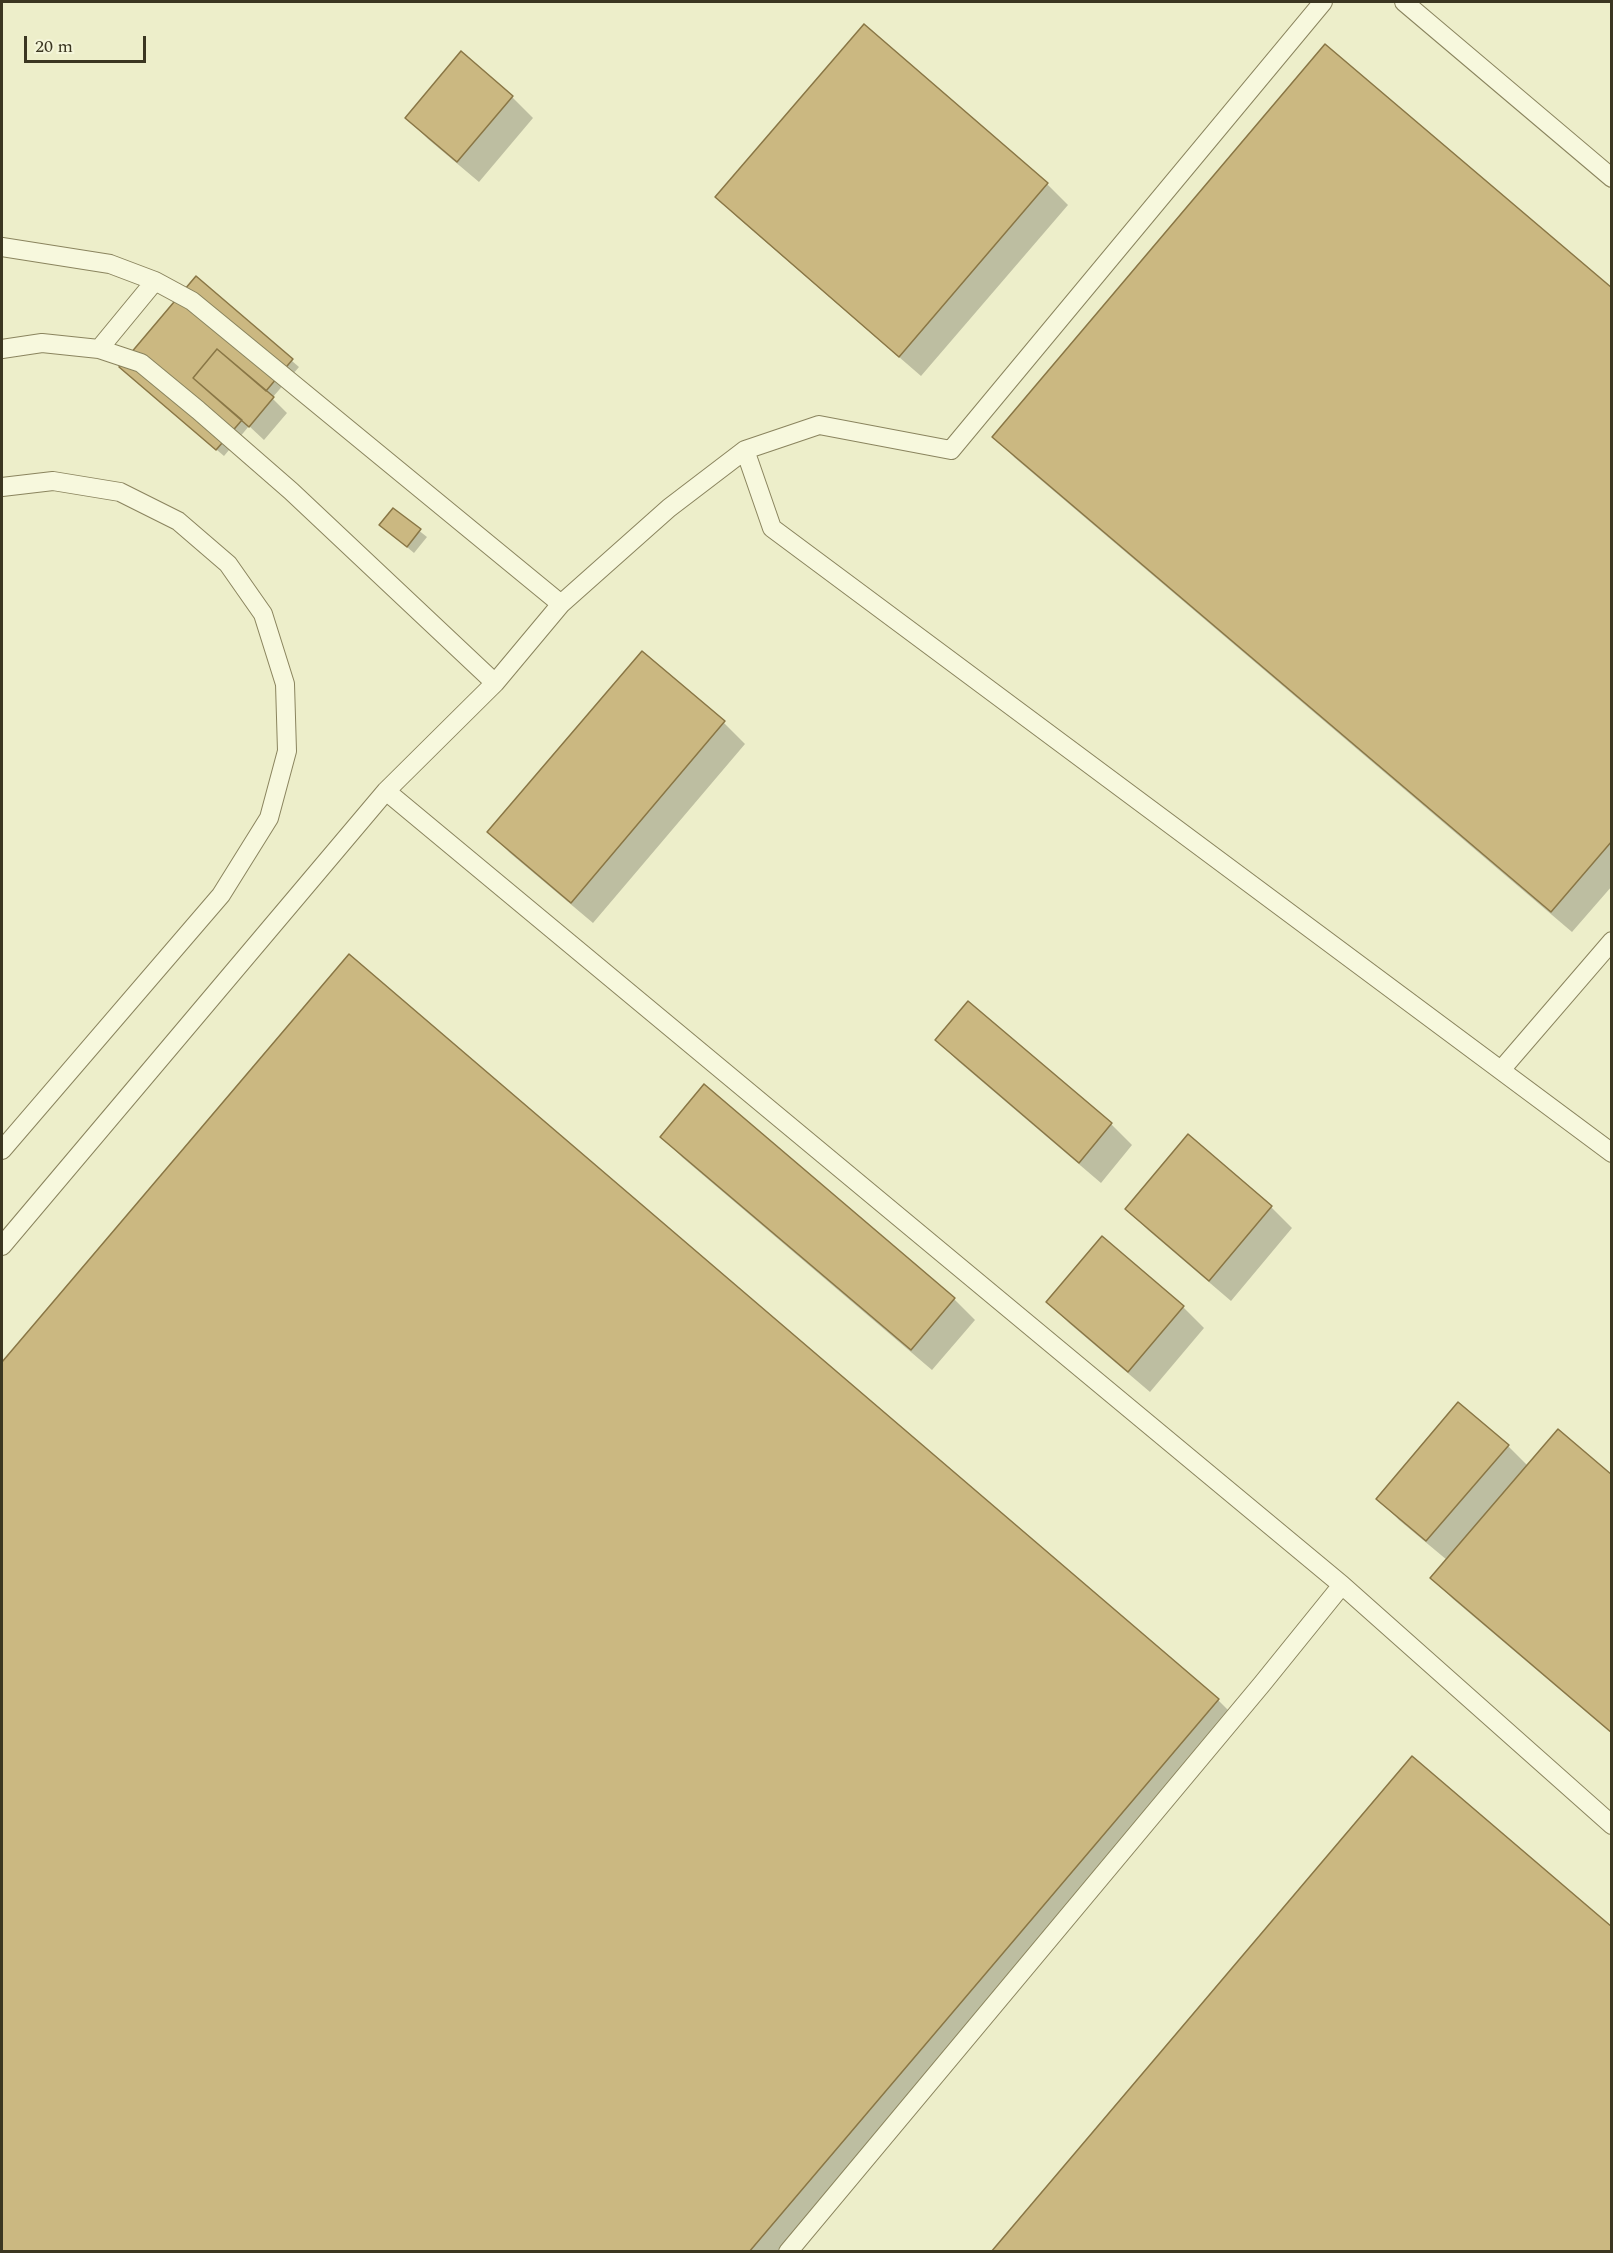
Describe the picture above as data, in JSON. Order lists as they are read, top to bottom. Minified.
{"scale_bar":"20 m"}
